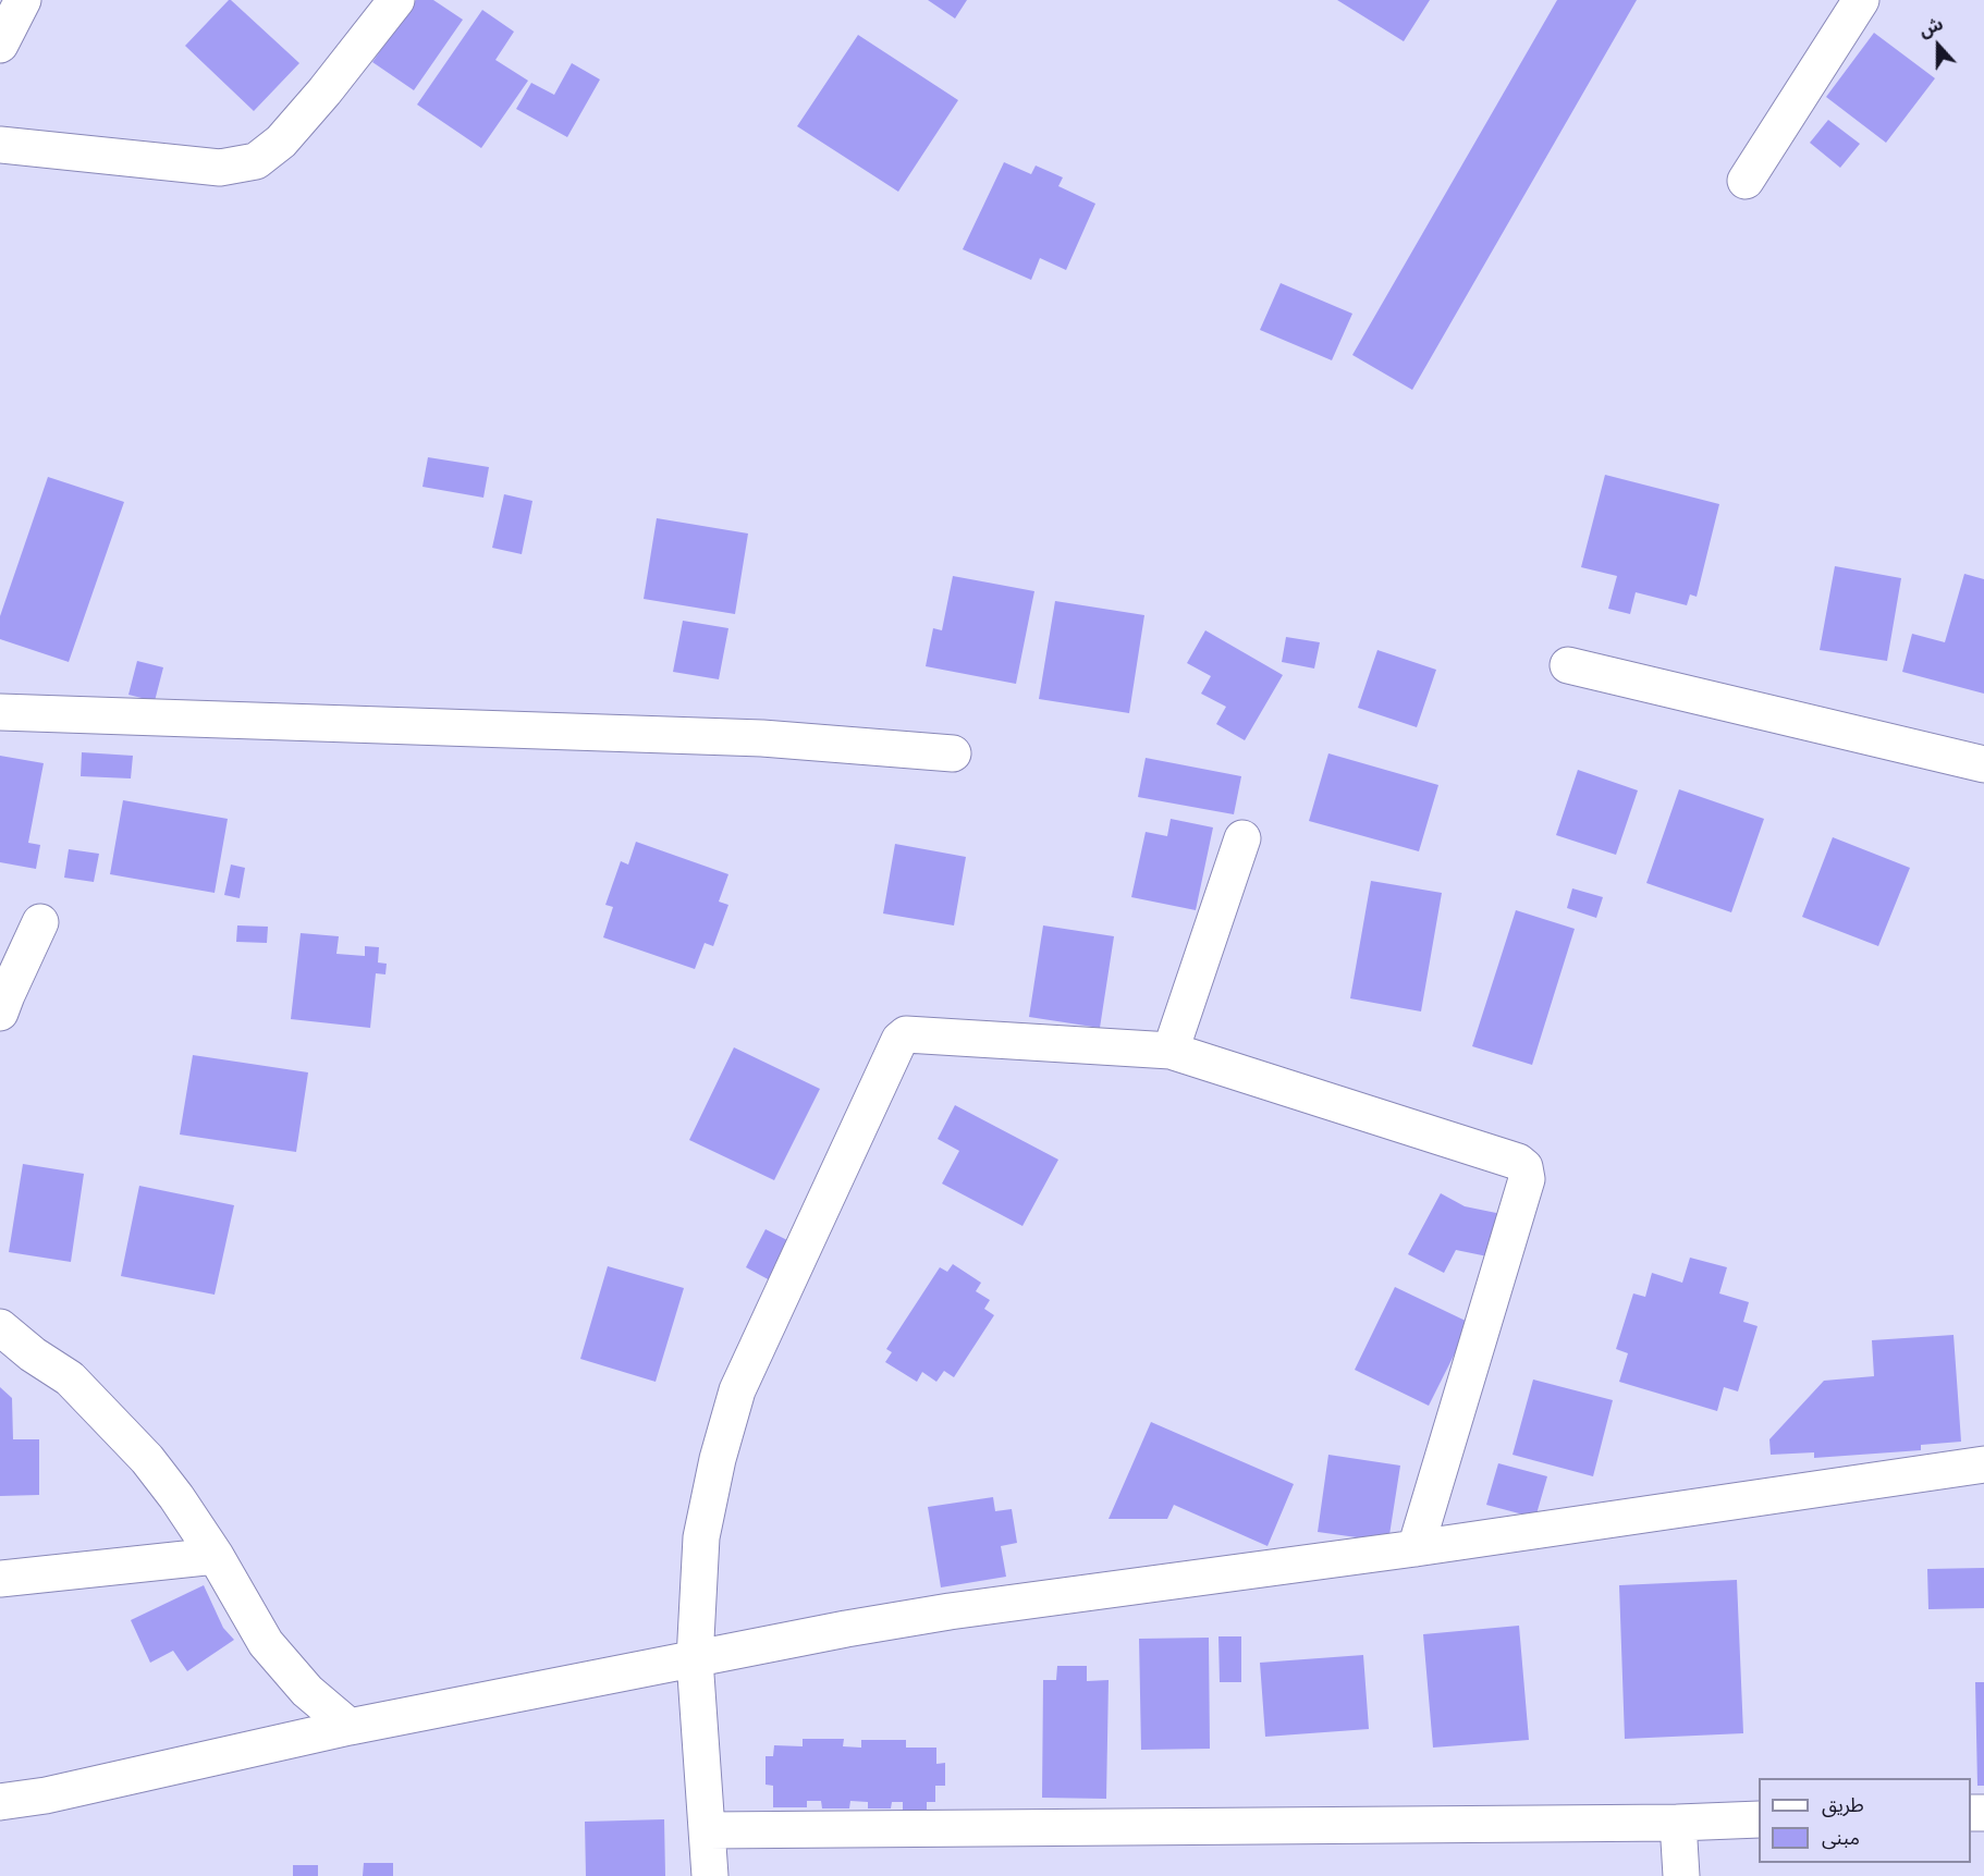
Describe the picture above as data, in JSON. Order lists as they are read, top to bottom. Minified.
{"legend":["طريق","مبنى"],"north":"top"}
